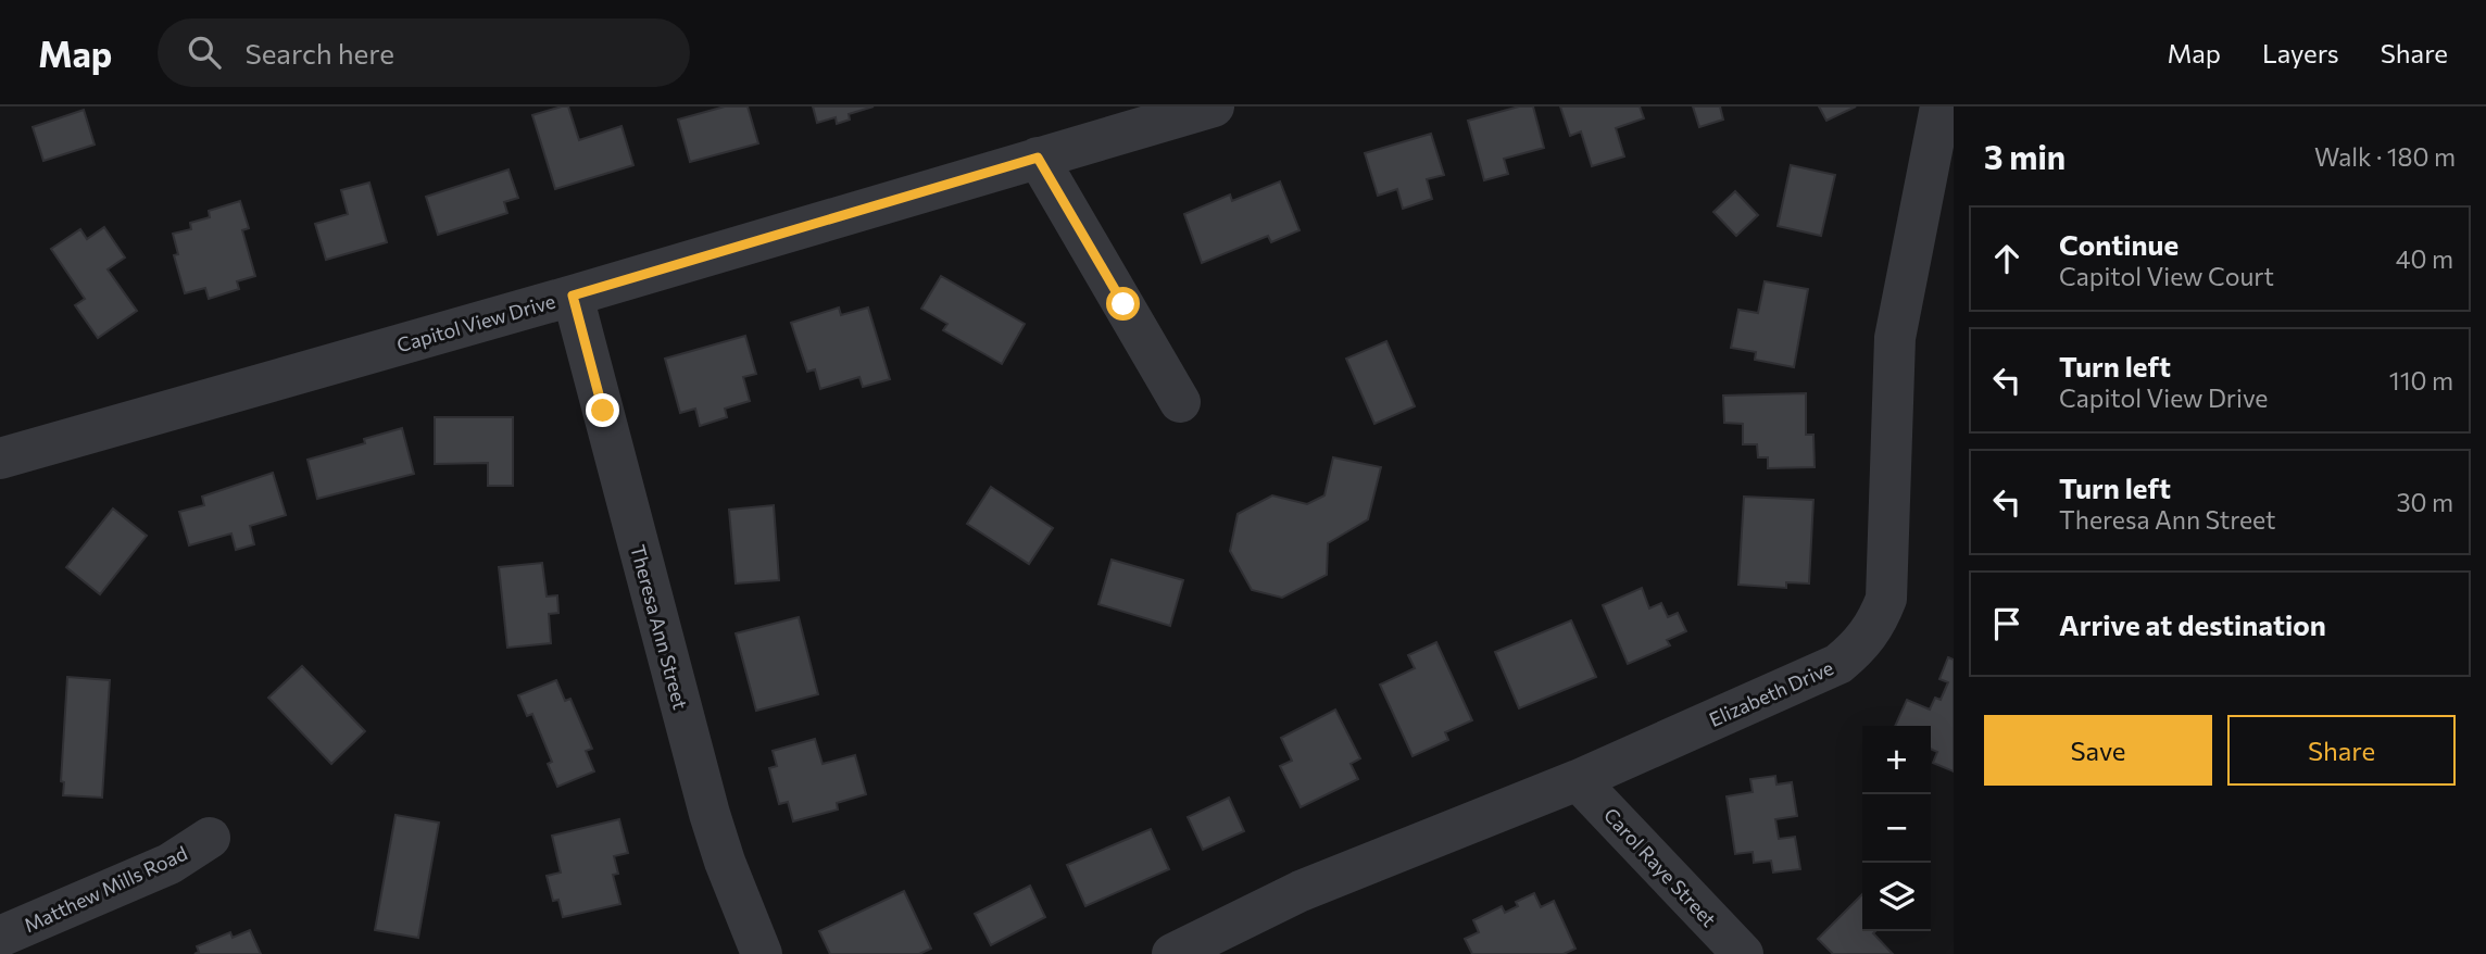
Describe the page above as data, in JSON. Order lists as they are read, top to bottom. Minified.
{"streets":{"street":["Capitol View Drive","Theresa Ann Street","Elizabeth Drive","Carol Raye Street","Matthew Mills Road"]},"crossings":[["Capitol View Drive","Theresa Ann Street"],["Elizabeth Drive","Carol Raye Street"]],"page":{"header":"Map","search":"Search here","nav":["Map","Layers","Share"],"heading":["3 min","Walk · 180 m"],"list":[["Continue","Capitol View Court","40 m"],["Turn left","Capitol View Drive","110 m"],["Turn left","Theresa Ann Street","30 m"],"Arrive at destination"],"buttons":["Save","Share"],"map_buttons":["+","−"]}}
